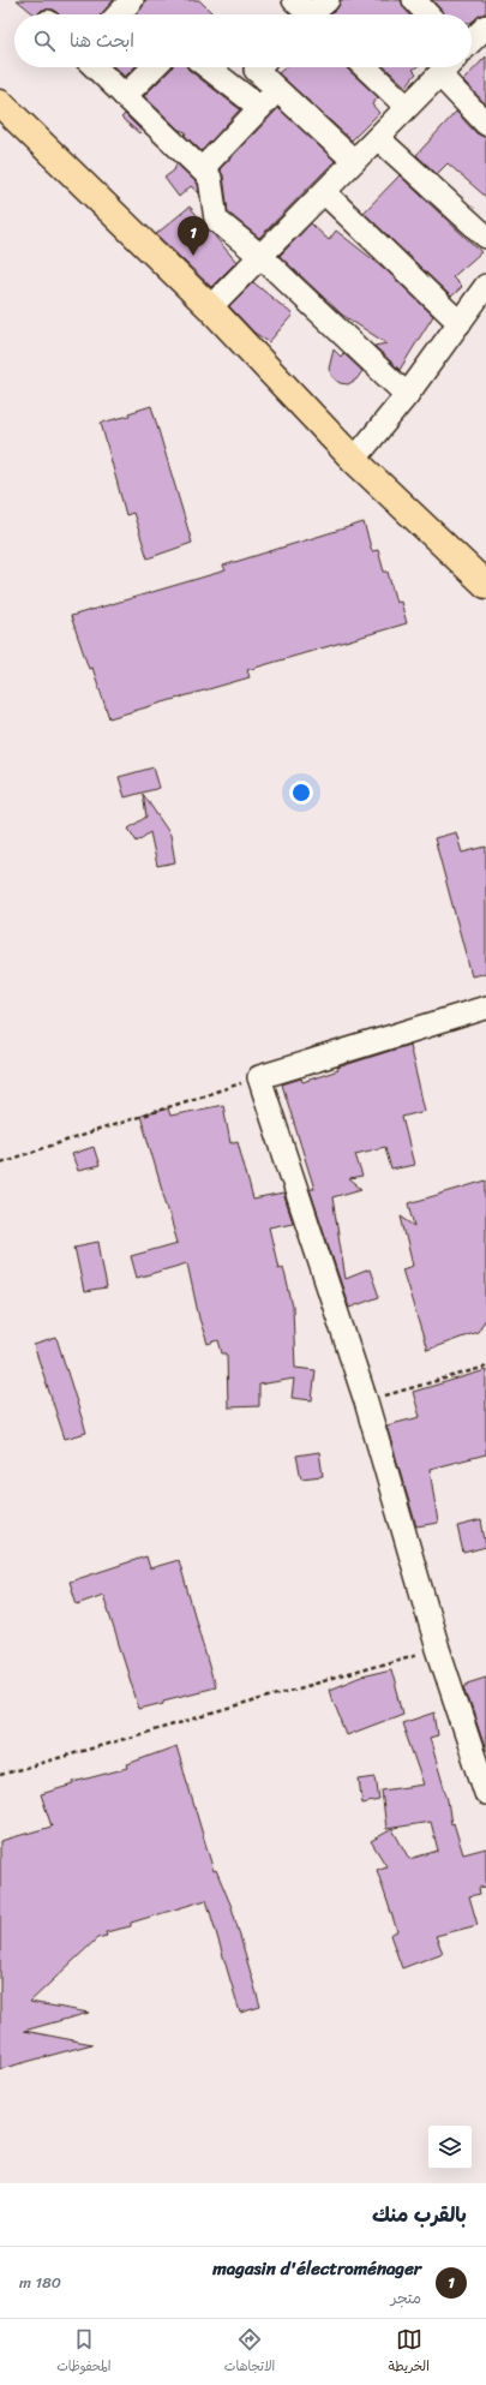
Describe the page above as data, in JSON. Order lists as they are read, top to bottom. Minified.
{"page":{"search":"ابحث هنا","pins":"1","heading":"بالقرب منك","list":[{"mark":"1","name":"magasin d'électroménager","note":"متجر","value":"180 m"}],"nav":["الخريطة","الاتجاهات","المحفوظات"]}}
